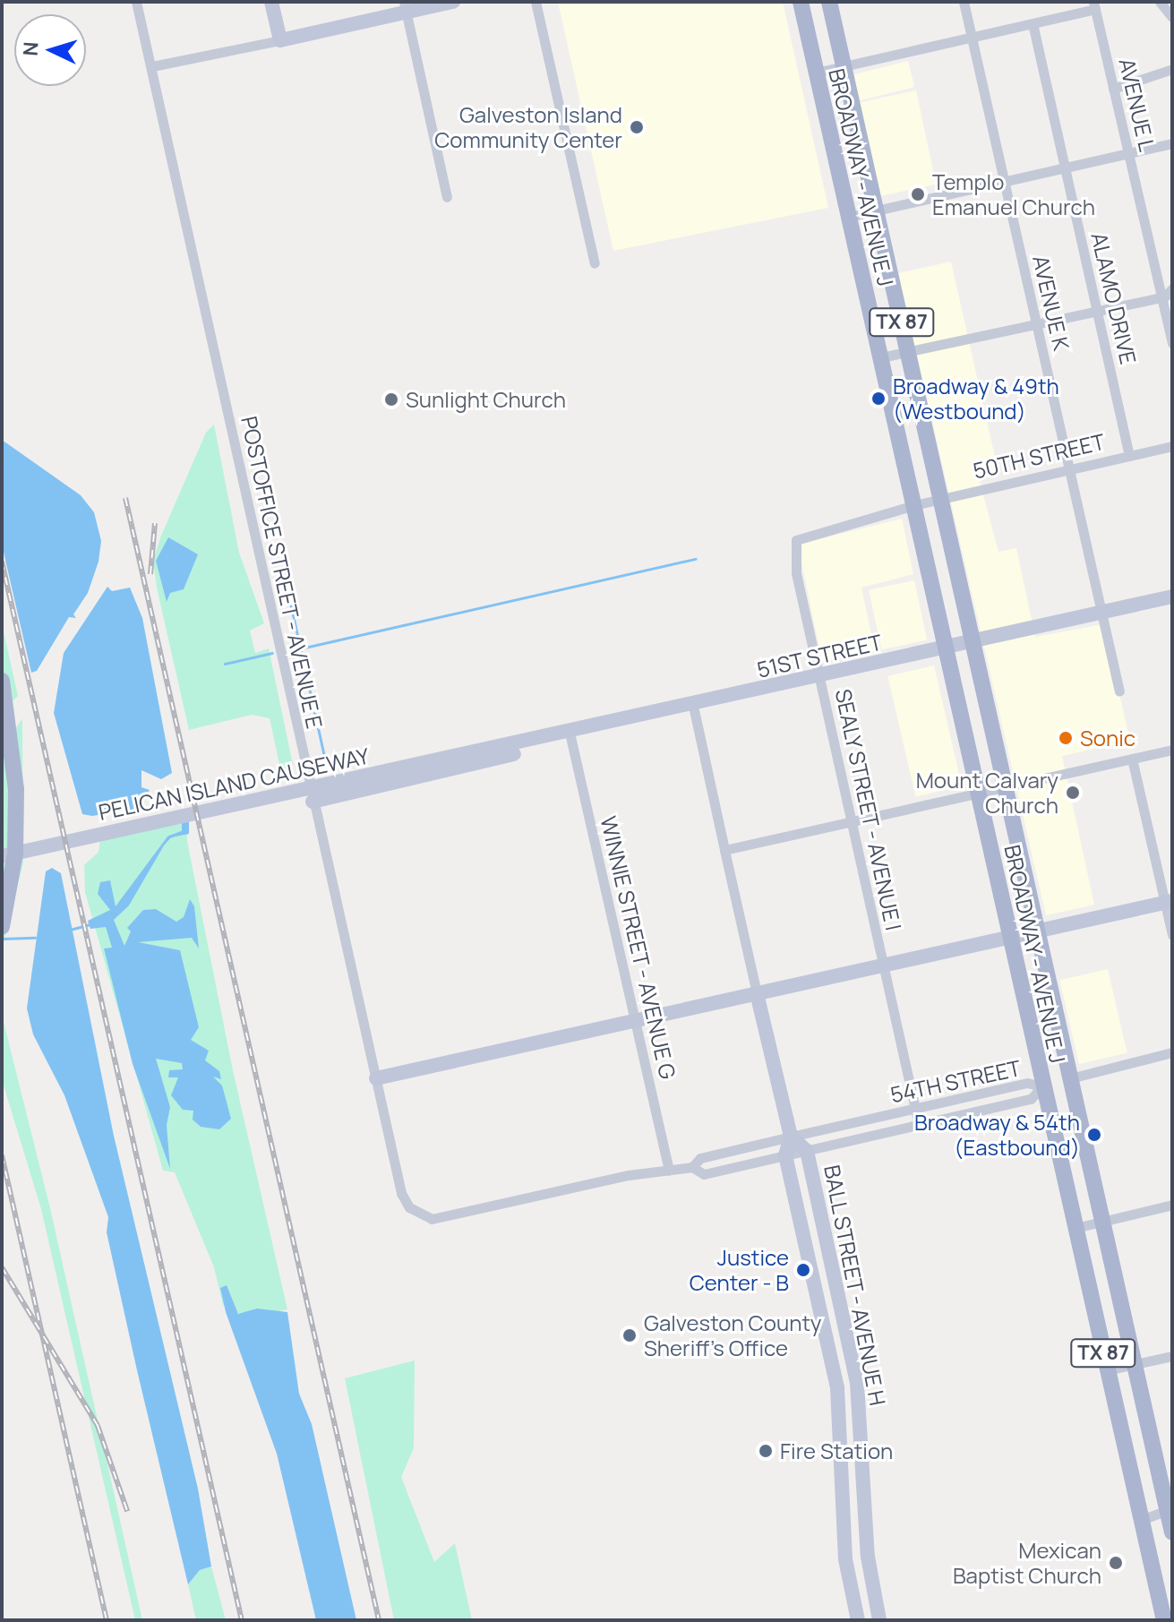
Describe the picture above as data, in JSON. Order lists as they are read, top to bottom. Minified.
{"streets":{"main road":["BROADWAY - AVENUE J","TX 87"],"street":["AVENUE L","ALAMO DRIVE","AVENUE K","50TH STREET","POSTOFFICE STREET - AVENUE E","51ST STREET","PELICAN ISLAND CAUSEWAY","SEALY STREET - AVENUE I","WINNIE STREET - AVENUE G","54TH STREET","BALL STREET - AVENUE H"]},"crossings":[["BROADWAY - AVENUE J","50TH STREET"],["BROADWAY - AVENUE J","51ST STREET"],["BROADWAY - AVENUE J","SEALY STREET - AVENUE I"],["BROADWAY - AVENUE J","54TH STREET"],["ALAMO DRIVE","50TH STREET"],["AVENUE K","50TH STREET"],["AVENUE K","51ST STREET"],["50TH STREET","SEALY STREET - AVENUE I"],["POSTOFFICE STREET - AVENUE E","54TH STREET"],["51ST STREET","PELICAN ISLAND CAUSEWAY"],["51ST STREET","SEALY STREET - AVENUE I"],["51ST STREET","WINNIE STREET - AVENUE G"],["SEALY STREET - AVENUE I","54TH STREET"],["WINNIE STREET - AVENUE G","54TH STREET"],["54TH STREET","BALL STREET - AVENUE H"]],"places":["Galveston Island Community Center","Templo Emanuel Church","Broadway & 49th (Westbound)","Sunlight Church","Sonic","Mount Calvary Church","Broadway & 54th (Eastbound)","Justice Center - B","Galveston County Sheriff's Office","Fire Station","Mexican Baptist Church"],"north":"left"}
